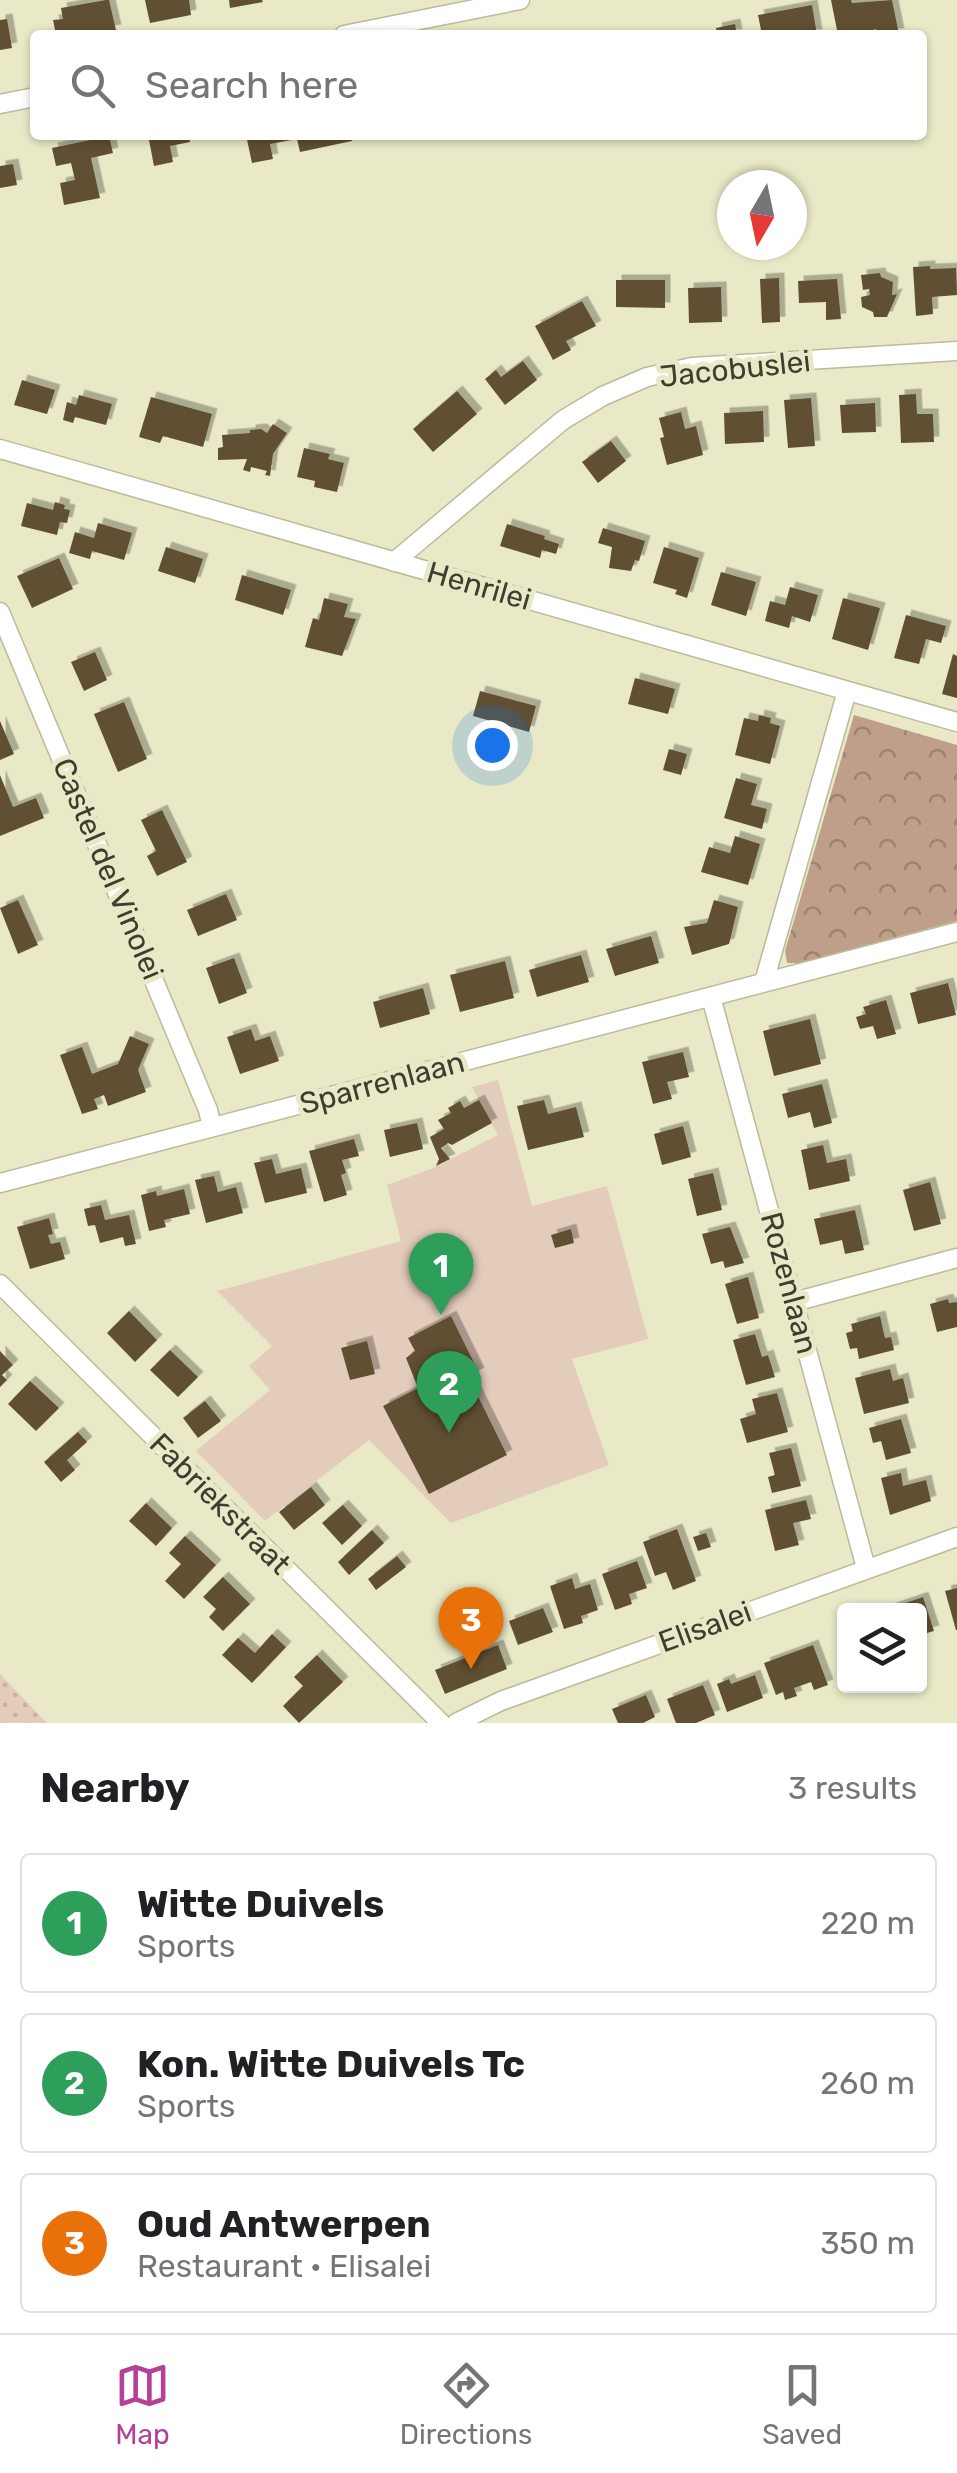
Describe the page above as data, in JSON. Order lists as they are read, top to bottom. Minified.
{"streets":{"street":["Jacobuslei","Henrilei","Castel del Vinolei","Sparrenlaan","Rozenlaan","Fabriekstraat","Elisalei"]},"crossings":[["Jacobuslei","Henrilei"],["Castel del Vinolei","Sparrenlaan"],["Sparrenlaan","Rozenlaan"],["Rozenlaan","Elisalei"]],"north":"bottom","page":{"search":"Search here","pins":["1","2","3"],"heading":["Nearby","3 results"],"list":[{"mark":"1","name":"Witte Duivels","note":"Sports","value":"220 m"},{"mark":"2","name":"Kon. Witte Duivels Tc","note":"Sports","value":"260 m"},{"mark":"3","name":"Oud Antwerpen","note":"Restaurant · Elisalei","value":"350 m"}],"nav":["Map","Directions","Saved"]}}
